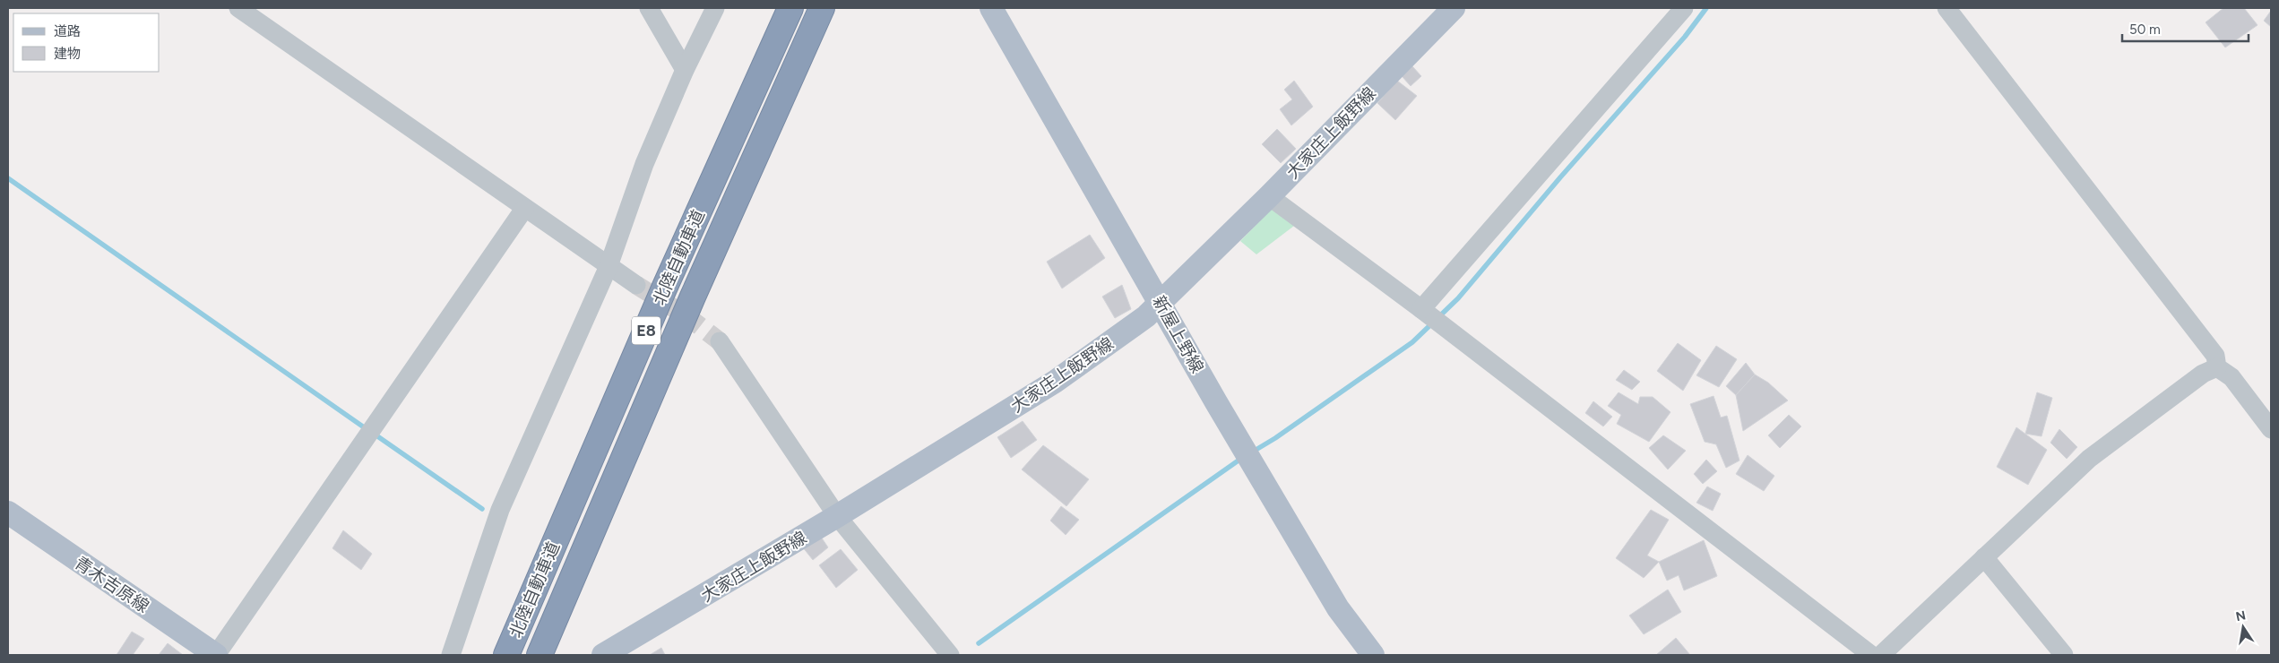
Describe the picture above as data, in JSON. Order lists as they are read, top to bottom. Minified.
{"streets":{"highway":["北陸自動車道","E8"],"main road":["大家庄上飯野線","新屋上野線","青木吉原線"]},"crossings":[["大家庄上飯野線","新屋上野線"]],"legend":["道路","建物"],"scale_bar":"50 m","north":"top"}
